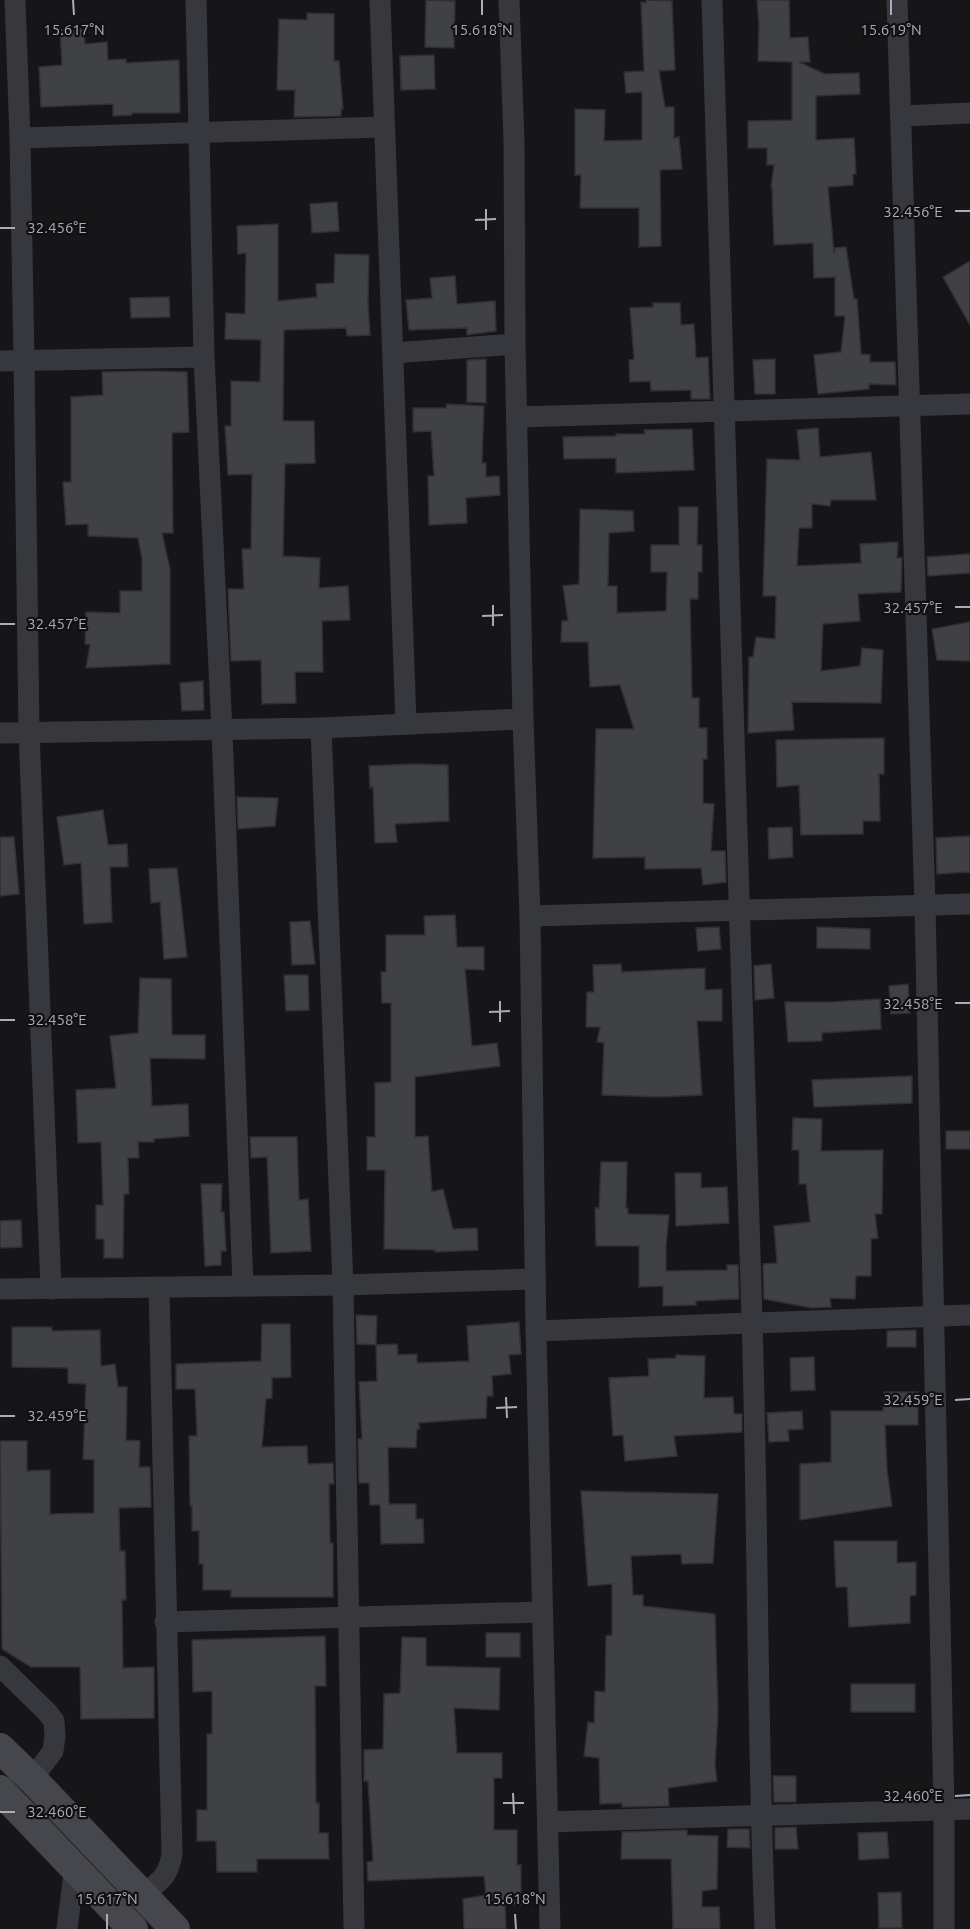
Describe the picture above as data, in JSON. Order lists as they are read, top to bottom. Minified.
{"coordinates":["15.617°N","15.618°N","15.619°N","32.456°E","32.457°E","32.458°E","32.459°E","32.460°E"]}
